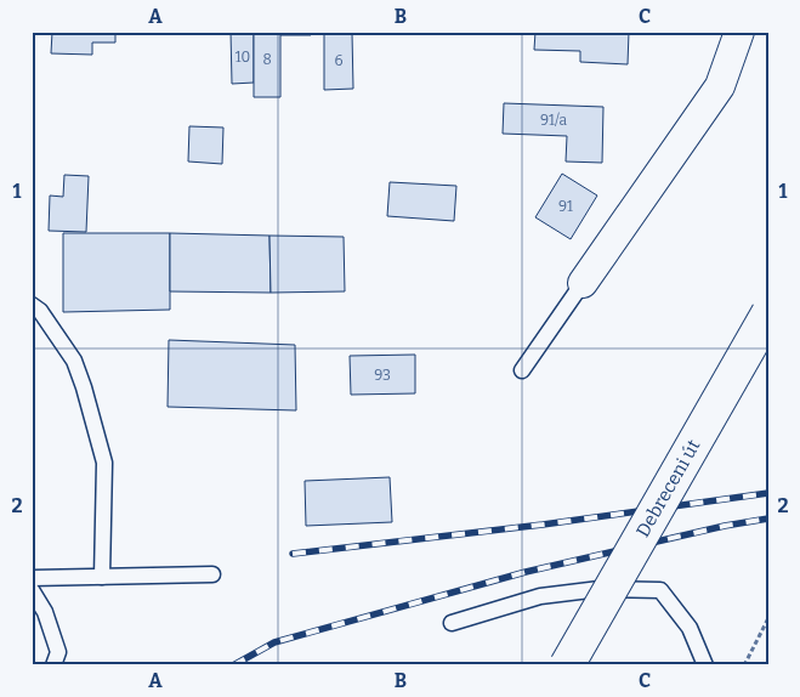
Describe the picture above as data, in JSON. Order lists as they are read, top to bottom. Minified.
{"streets":{"main road":["Debreceni út"]},"house_numbers":["10","8","6","91/a","91","93"],"grid":{"columns":["A","B","C"],"rows":["1","2"]}}
